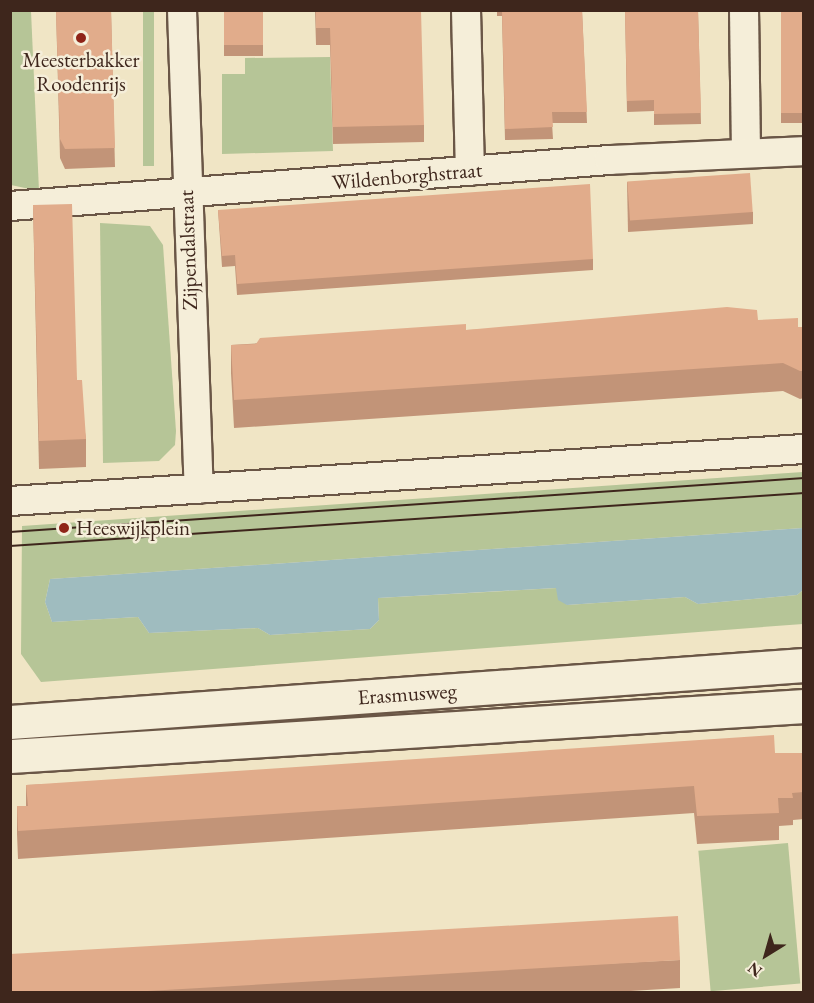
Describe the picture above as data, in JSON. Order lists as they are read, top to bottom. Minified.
{"streets":{"main road":["Erasmusweg"],"street":["Wildenborghstraat","Zijpendalstraat"]},"crossings":[["Wildenborghstraat","Zijpendalstraat"]],"places":["Meesterbakker Roodenrijs","Heeswijkplein"],"north":"bottom left"}
